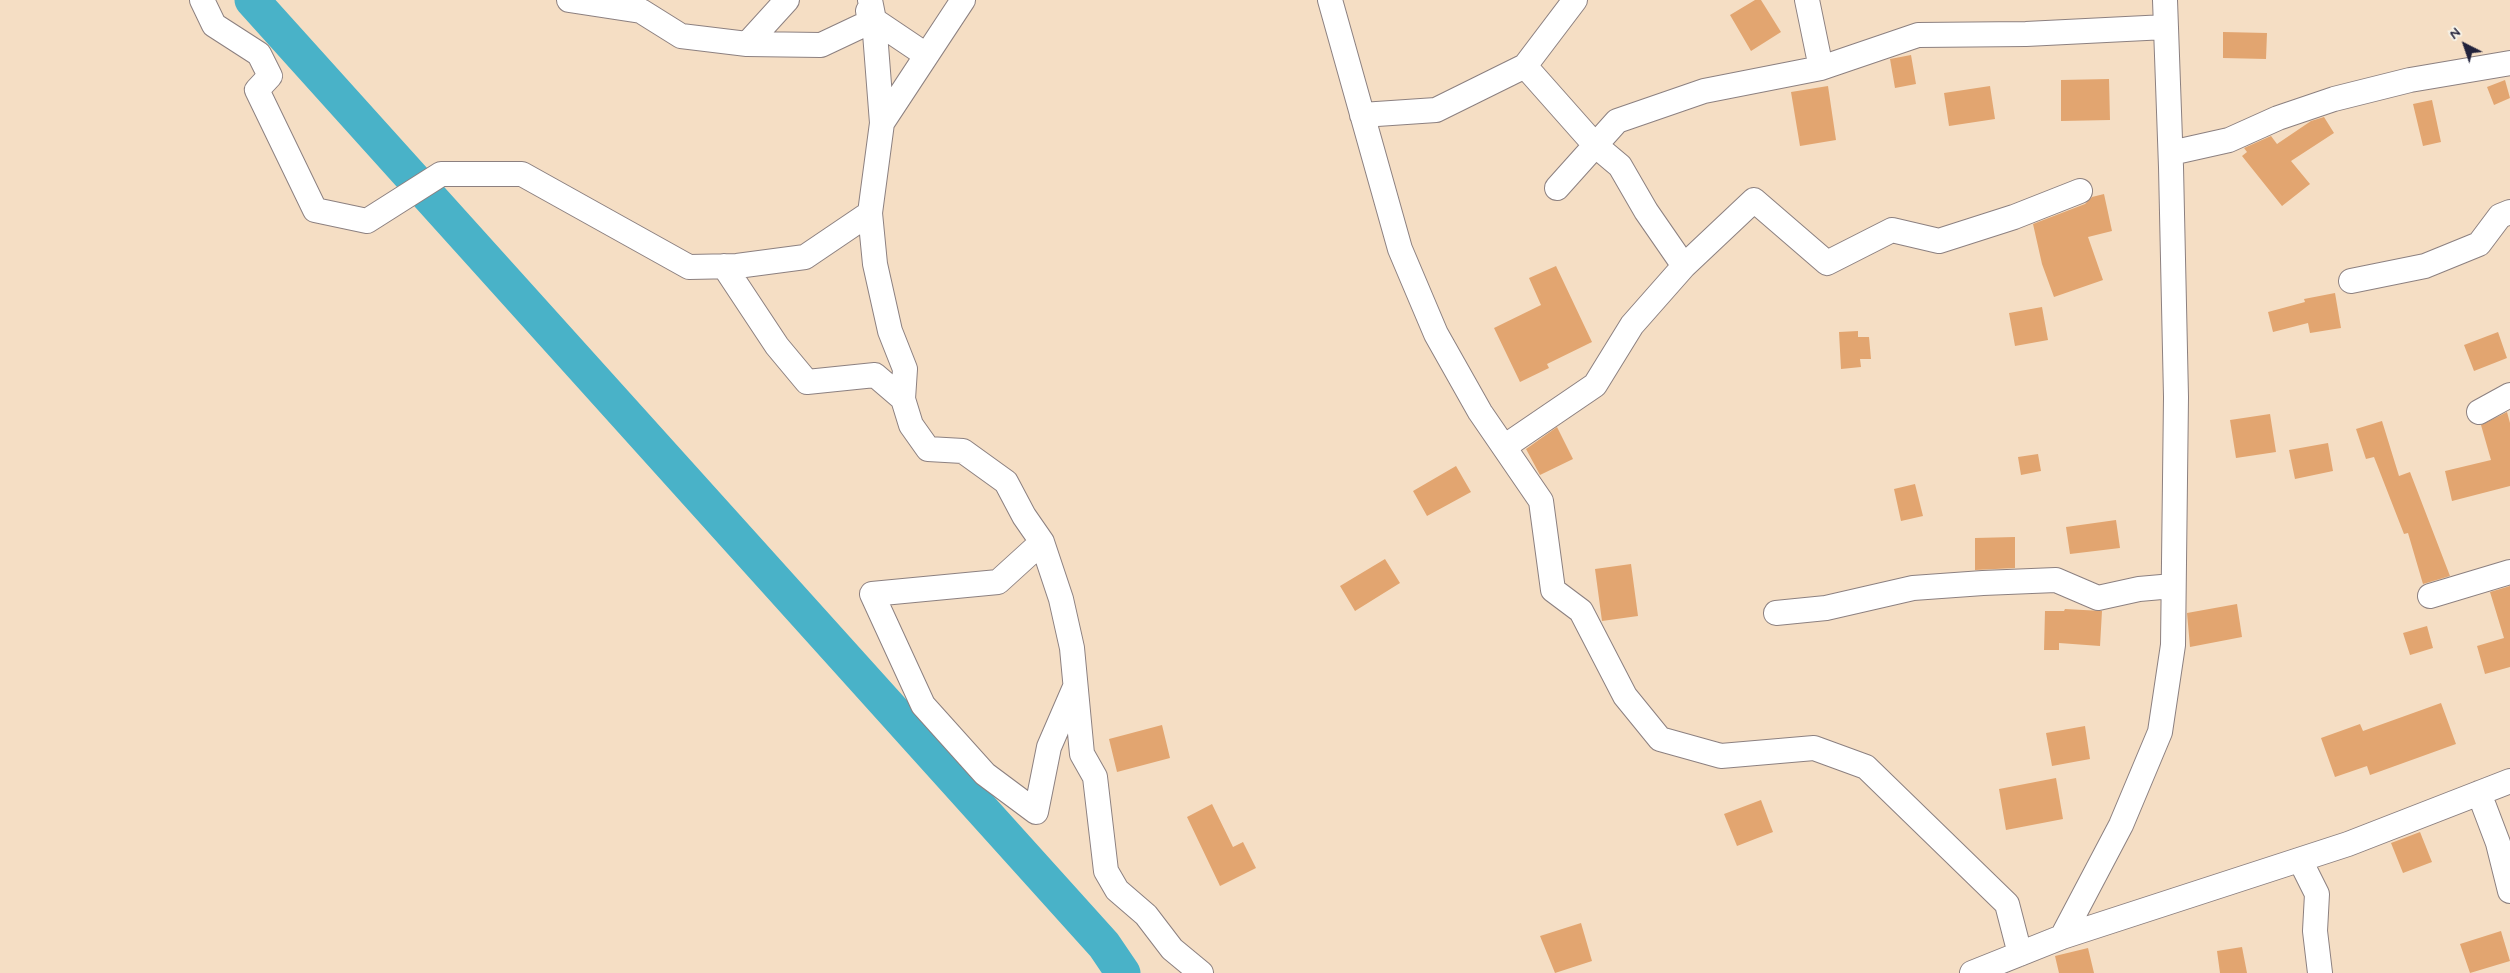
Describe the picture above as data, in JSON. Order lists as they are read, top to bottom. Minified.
{"north":"top left"}
